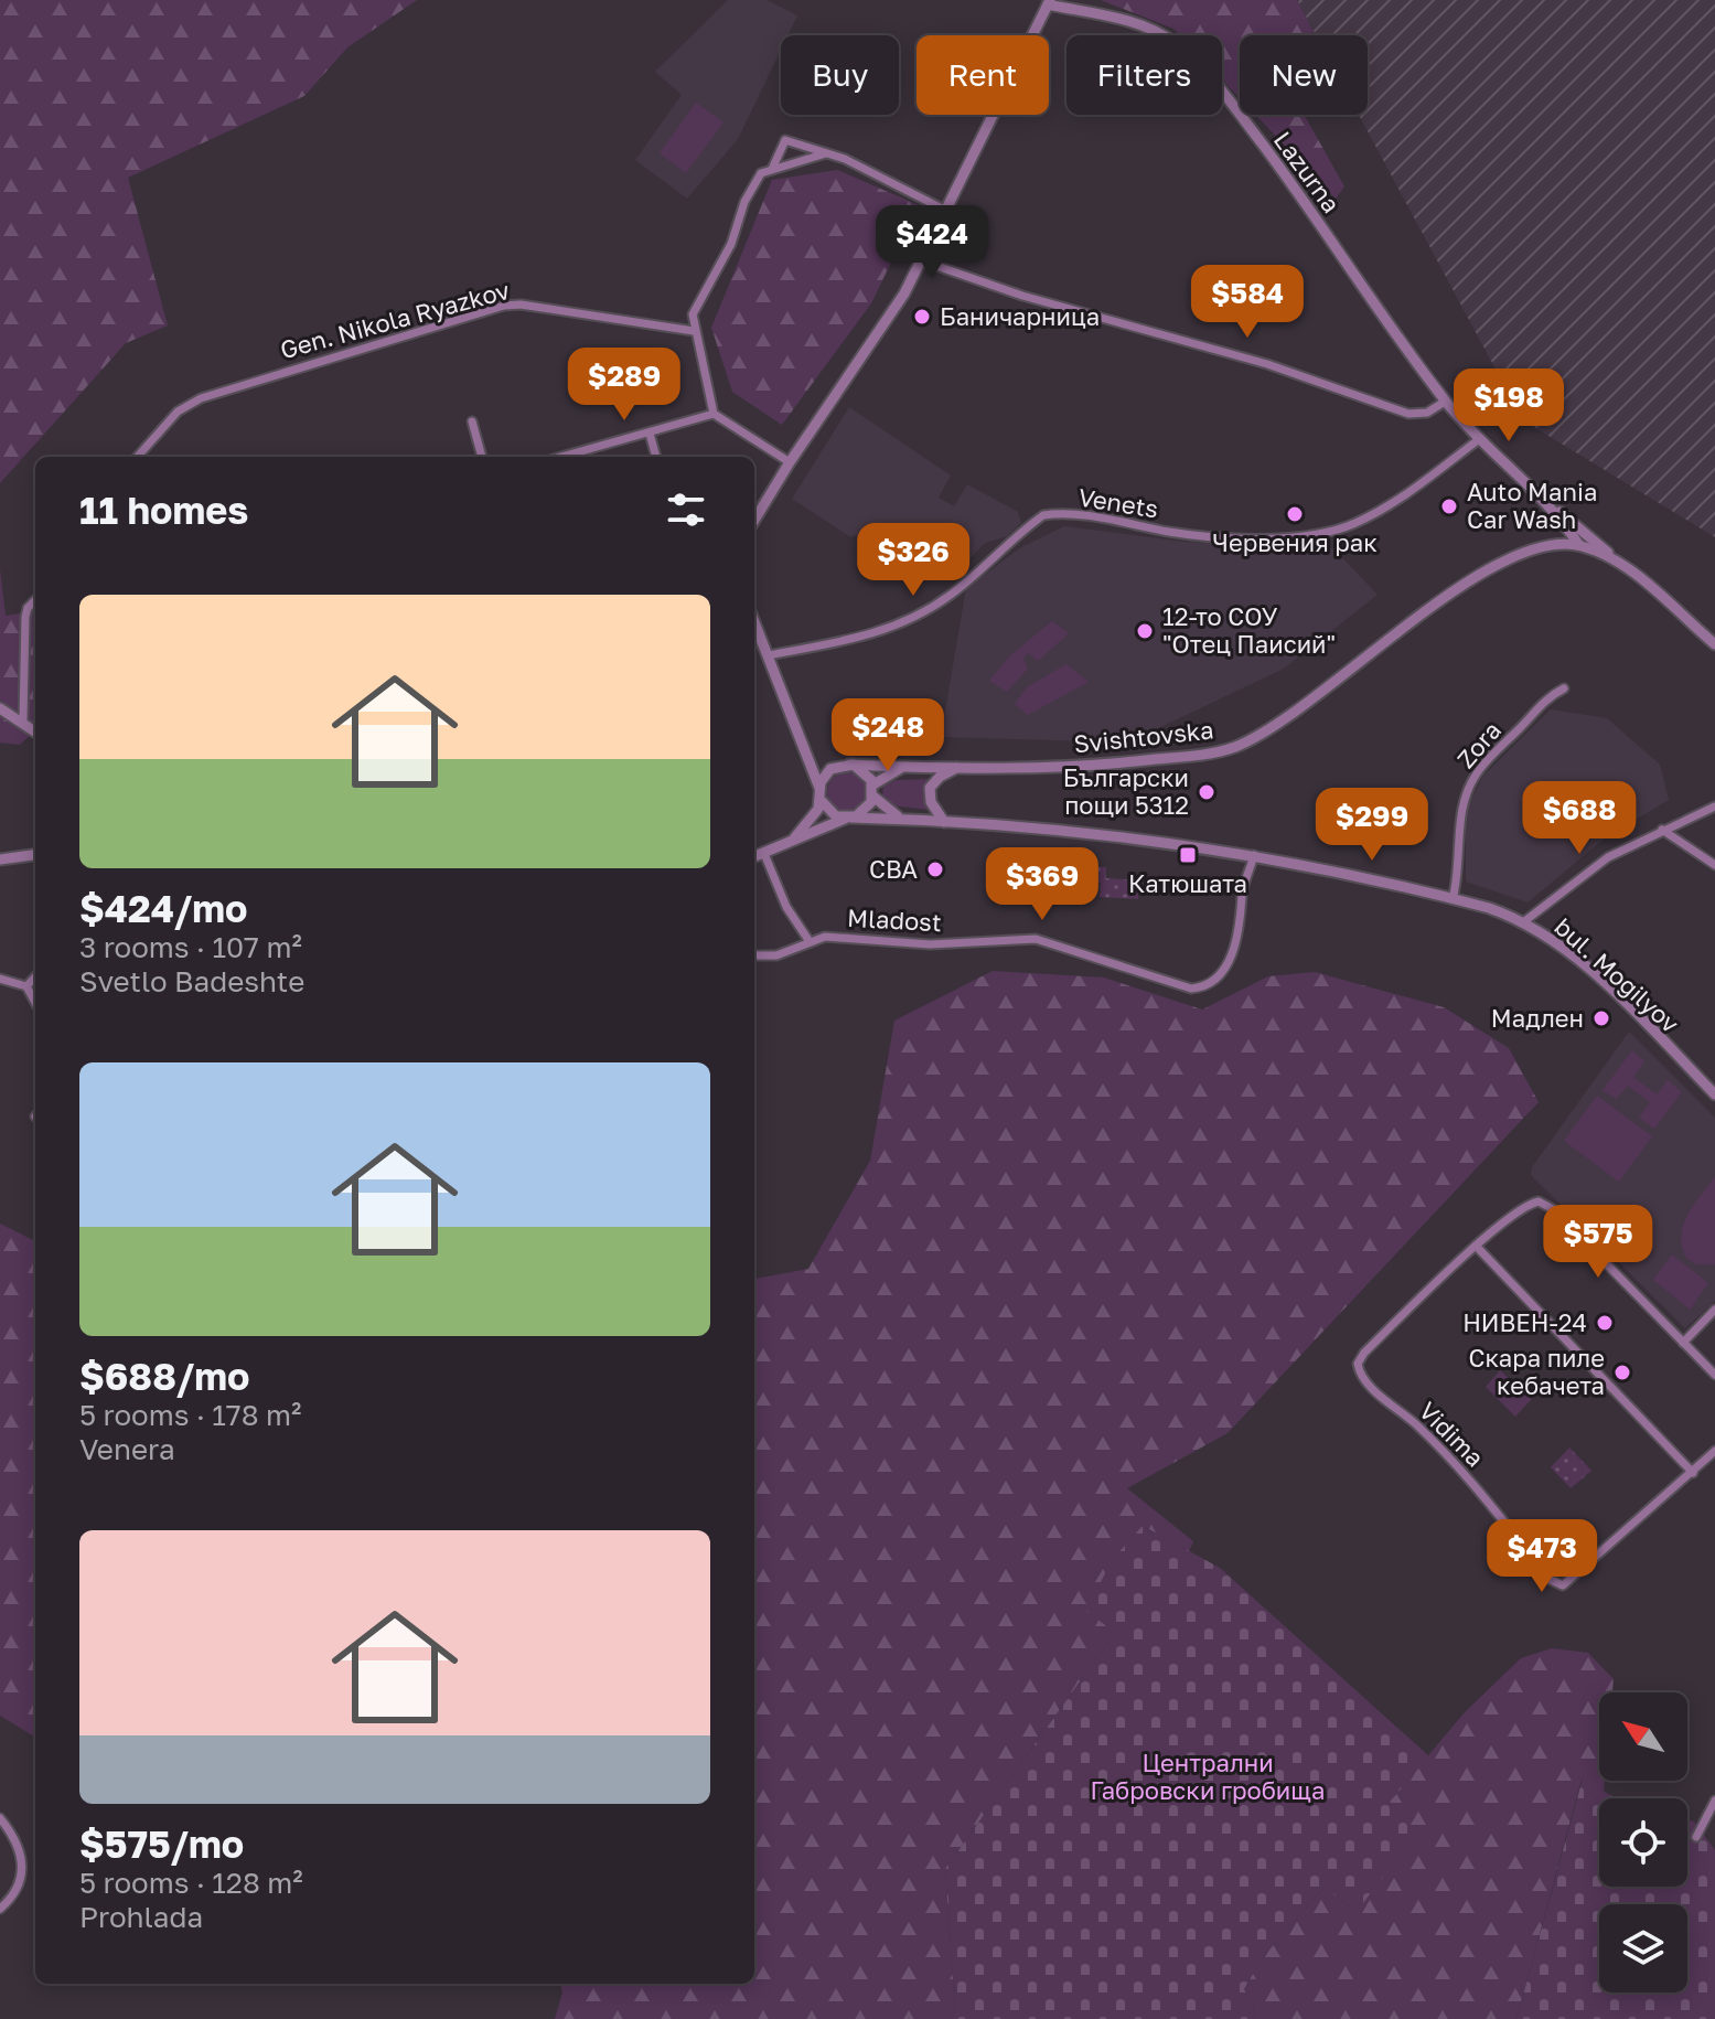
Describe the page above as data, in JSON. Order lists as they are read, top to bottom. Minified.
{"streets":{"street":["Lazurna","Gen. Nikola Ryazkov","Venets","Svishtovska","Zora","Mladost","bul. Mogilyov","Vidima"]},"crossings":[["Lazurna","Venets"],["Svishtovska","bul. Mogilyov"],["Zora","bul. Mogilyov"],["Mladost","bul. Mogilyov"]],"parks":["Централни Габровски гробища"],"places":{"other":["Баничарница","Auto Mania Car Wash","Червения рак","12-то СОУ \"Отец Паисий\"","Български пощи 5312","CBA","Мадлен","НИВЕН-24","Скара пиле кебачета"],"transit":["Катюшата"]},"north":"top left","page":{"chip":["Buy","Rent","Filters","New"],"price":["$424","$584","$289","$198","$326","$248","$688","$299","$369","$575","$473"],"heading":"11 homes","list":[{"name":"$424/mo","note":"3 rooms · 107 m² · Svetlo Badeshte"},{"name":"$688/mo","note":"5 rooms · 178 m² · Venera"},{"name":"$575/mo","note":"5 rooms · 128 m² · Prohlada"}]}}
